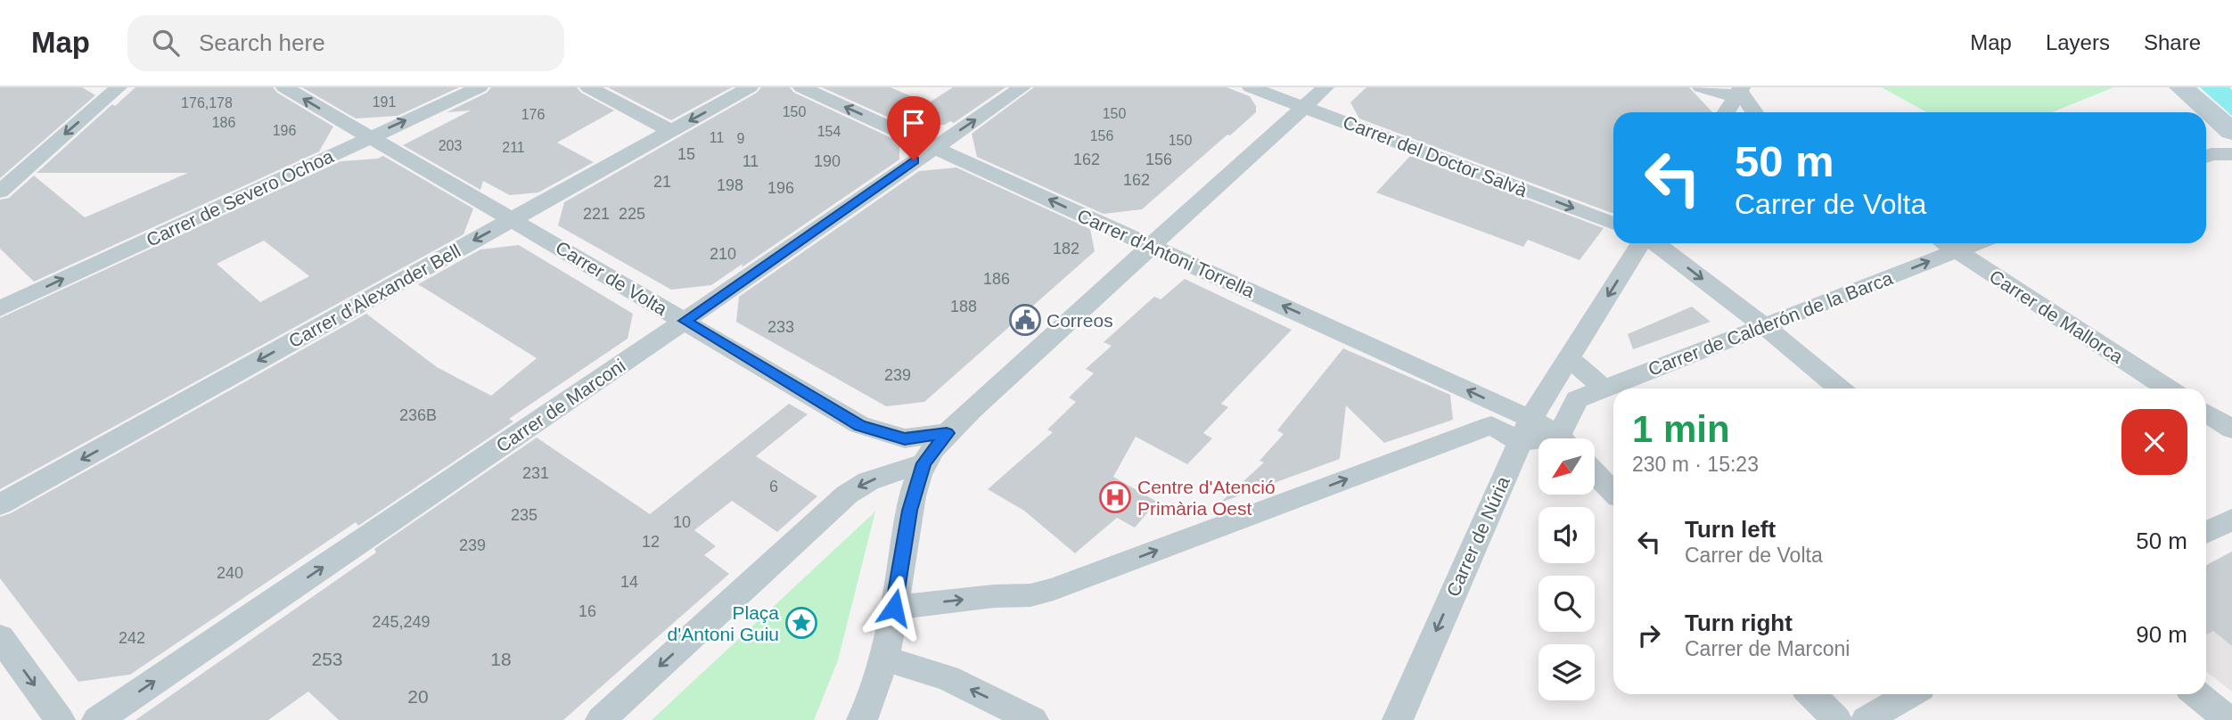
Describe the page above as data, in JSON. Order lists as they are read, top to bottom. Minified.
{"streets":{"street":["Carrer del Doctor Salvà","Carrer de Severo Ochoa","Carrer d'Antoni Torrella","Carrer de Volta","Carrer d'Alexander Bell","Carrer de Mallorca","Carrer de Calderón de la Barca","Carrer de Marconi","Carrer de Núria"]},"crossings":[["Carrer de Severo Ochoa","Carrer de Volta"],["Carrer d'Antoni Torrella","Carrer de Calderón de la Barca"],["Carrer d'Antoni Torrella","Carrer de Marconi"],["Carrer d'Antoni Torrella","Carrer de Núria"],["Carrer de Volta","Carrer d'Alexander Bell"],["Carrer de Volta","Carrer de Marconi"],["Carrer de Mallorca","Carrer de Calderón de la Barca"],["Carrer de Calderón de la Barca","Carrer de Núria"]],"one_way":["Carrer del Doctor Salvà","Carrer de Severo Ochoa","Carrer d'Antoni Torrella","Carrer d'Alexander Bell","Carrer de Calderón de la Barca","Carrer de Marconi","Carrer de Núria"],"places":{"public building":["Correos"],"hospital":["Centre d'Atenció Primària Oest"],"place":["Plaça d'Antoni Guiu"]},"house_numbers":["191","176,178","150","150","176","186","196","154","156","11","9","150","203","211","15","162","156","11","190","162","21","198","196","221","225","182","210","186","188","233","239","236B","231","6","235","10","12","239","240","14","16","245,249","242","253","18","20"],"north":"bottom left","page":{"header":"Map","search":"Search here","nav":["Map","Layers","Share"],"turn":["50 m","Carrer de Volta"],"heading":["1 min","230 m · 15:23"],"list":[{"name":"Turn left","note":"Carrer de Volta","value":"50 m"},{"name":"Turn right","note":"Carrer de Marconi","value":"90 m"}]}}
